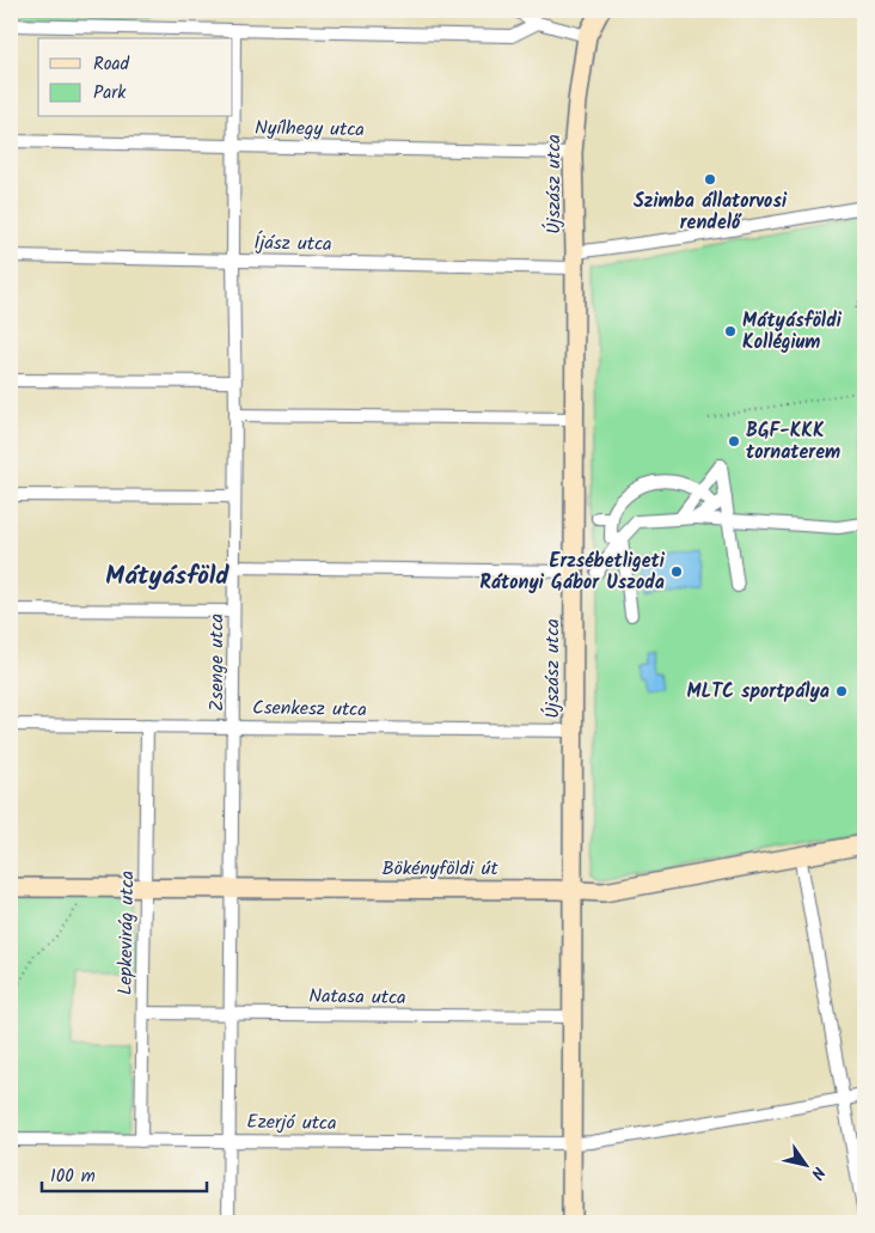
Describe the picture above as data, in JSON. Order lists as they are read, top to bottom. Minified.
{"streets":{"street":["Nyílhegy utca","Újszász utca","Íjász utca","Zsenge utca","Csenkesz utca","Bökényföldi út","Lepkevirág utca","Natasa utca","Ezerjó utca"]},"crossings":[["Nyílhegy utca","Újszász utca"],["Nyílhegy utca","Zsenge utca"],["Újszász utca","Íjász utca"],["Újszász utca","Csenkesz utca"],["Újszász utca","Bökényföldi út"],["Újszász utca","Natasa utca"],["Újszász utca","Ezerjó utca"],["Íjász utca","Zsenge utca"],["Zsenge utca","Csenkesz utca"],["Zsenge utca","Bökényföldi út"],["Zsenge utca","Natasa utca"],["Zsenge utca","Ezerjó utca"],["Csenkesz utca","Lepkevirág utca"],["Bökényföldi út","Lepkevirág utca"],["Lepkevirág utca","Natasa utca"],["Lepkevirág utca","Ezerjó utca"]],"districts":["Mátyásföld"],"places":["Szimba állatorvosi rendelő","Mátyásföldi Kollégium","BGF-KKK tornaterem","Erzsébetligeti Rátonyi Gábor Uszoda","MLTC sportpálya"],"legend":["Road","Park"],"scale_bar":"100 m","north":"bottom right"}
